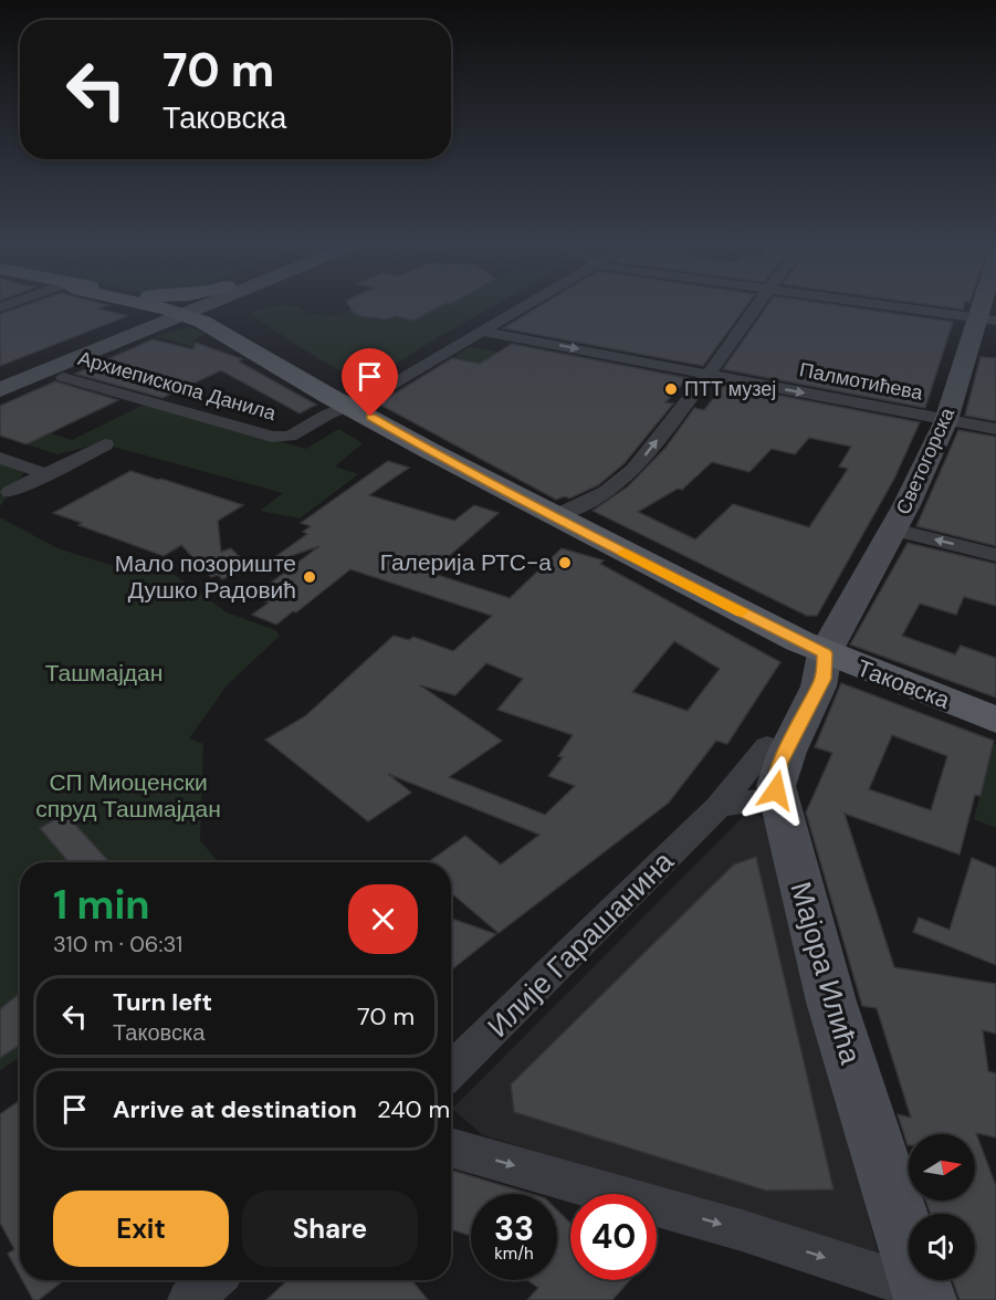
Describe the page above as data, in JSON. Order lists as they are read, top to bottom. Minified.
{"streets":{"main road":["Таковска"],"street":["Палмотићева","Архиепископа Данила","Светогорска","Илије Гарашанина","Мајора Илића"]},"crossings":[["Палмотићева","Архиепископа Данила"],["Палмотићева","Светогорска"],["Архиепископа Данила","Таковска"],["Светогорска","Таковска"],["Светогорска","Илије Гарашанина"],["Таковска","Илије Гарашанина"]],"one_way":["Палмотићева"],"parks":["Ташмајдан","СП Миоценски спруд Ташмајдан"],"places":["ПТТ музеј","Галерија РТС-а","Мало позориште Душко Радовић"],"north":"right","page":{"turn":["70 m","Таковска"],"heading":["1 min","310 m · 06:31"],"list":[{"name":"Turn left","note":"Таковска","value":"70 m"},{"name":"Arrive at destination","value":"240 m"}],"buttons":["Exit","Share"],"speed":"33 km/h","limit":"40"}}
